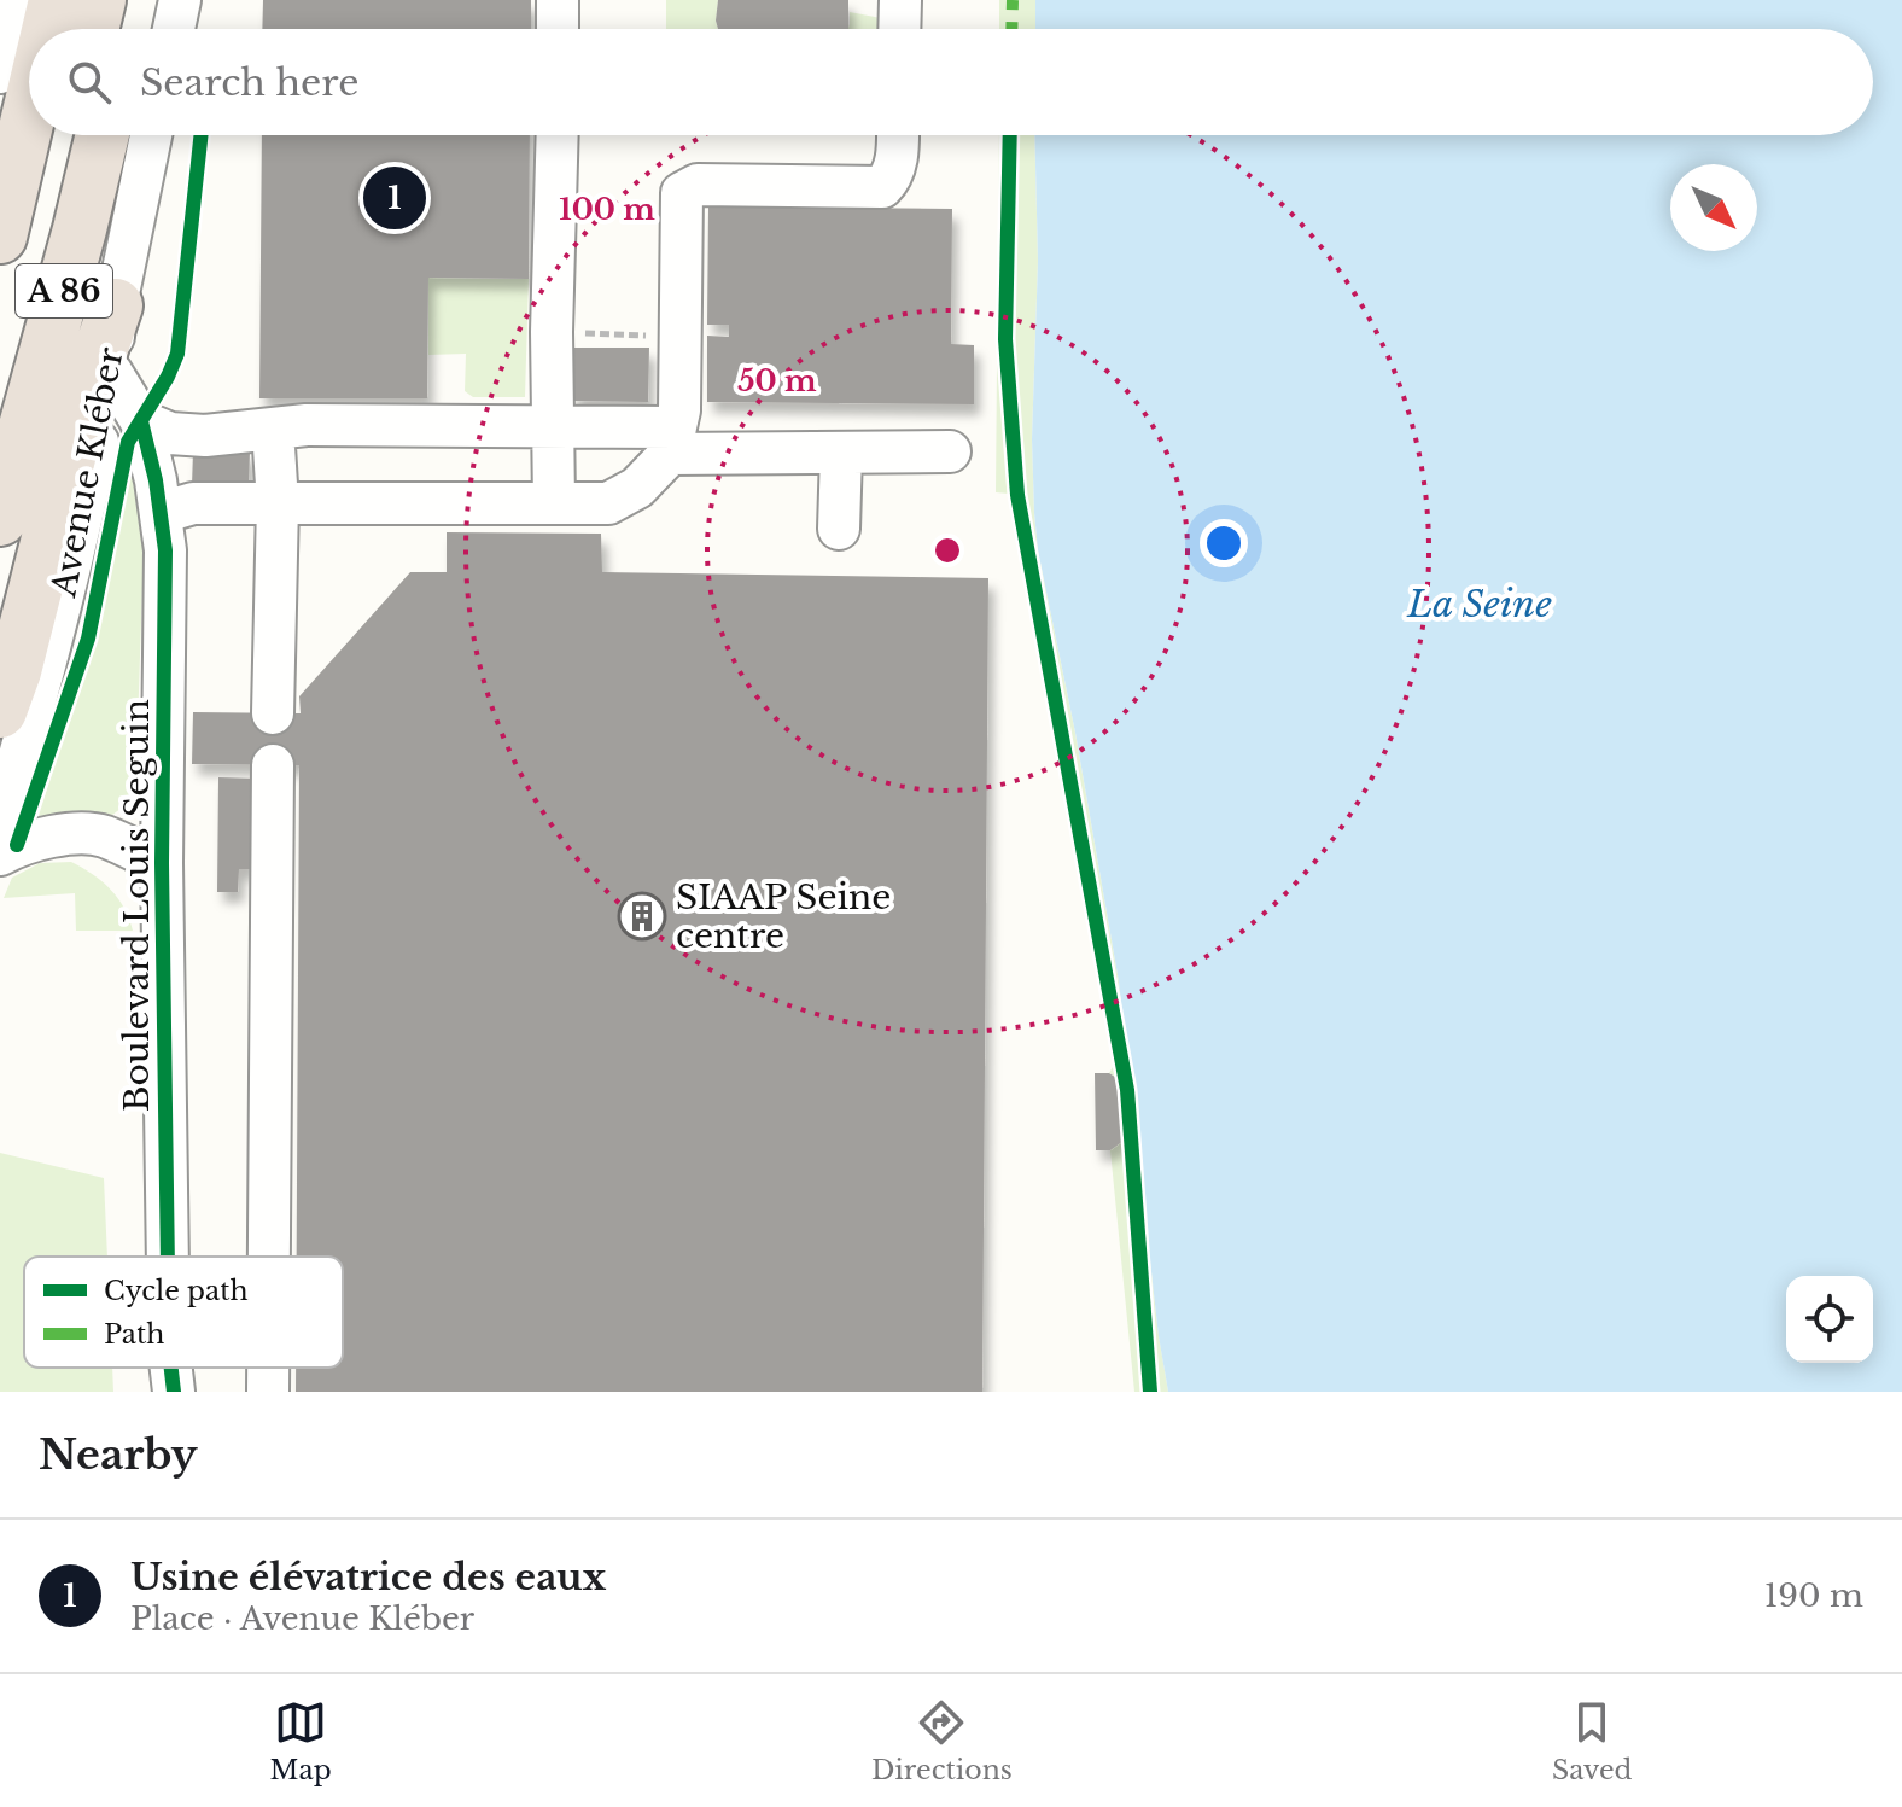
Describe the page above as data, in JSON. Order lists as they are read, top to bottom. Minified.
{"streets":{"highway":["A 86"],"street":["Avenue Kléber","Boulevard Louis Seguin"]},"crossings":[["Avenue Kléber","Boulevard Louis Seguin"]],"water":["La Seine"],"places":{"building":["SIAAP Seine centre"]},"legend":["Cycle path","Path"],"north":"bottom right","page":{"search":"Search here","pins":"1","heading":"Nearby","list":[{"mark":"1","name":"Usine élévatrice des eaux","note":"Place · Avenue Kléber","value":"190 m"}],"nav":["Map","Directions","Saved"]},"rings":["100 m","50 m"]}
